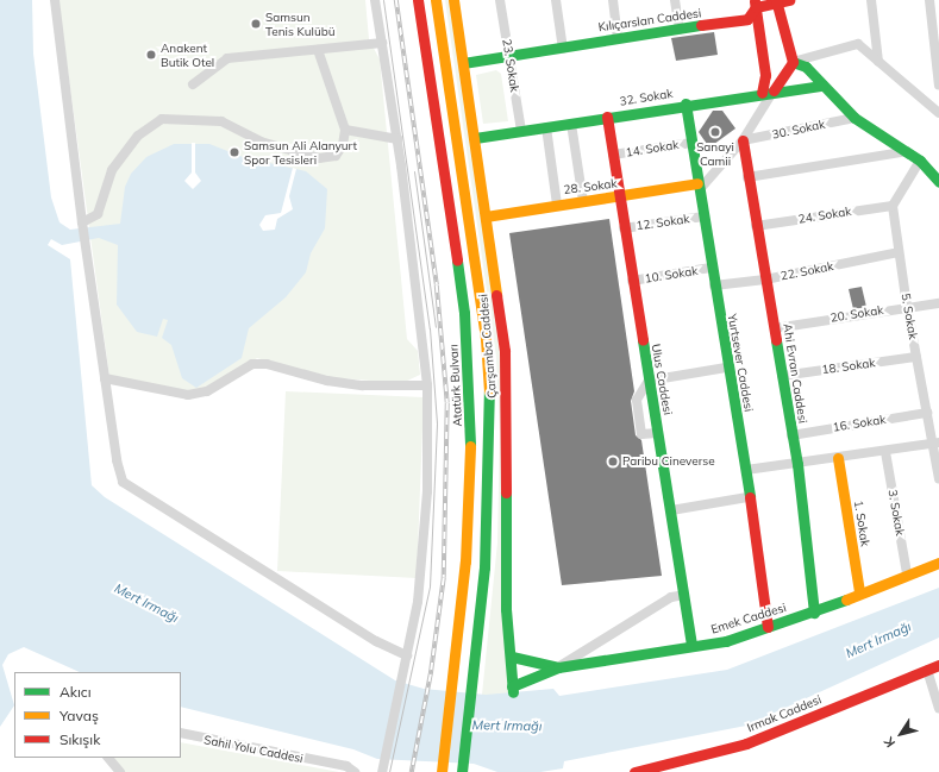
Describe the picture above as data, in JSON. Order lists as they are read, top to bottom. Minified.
{"streets":{"main road":["Kılıçarslan Caddesi","32. Sokak","28. Sokak","Çarşamba Caddesi","Yurtsever Caddesi","Ahi Evran Caddesi","Ulus Caddesi","Atatürk Bulvarı","1. Sokak","Emek Caddesi","Irmak Caddesi"],"street":["23. Sokak","30. Sokak","14. Sokak","24. Sokak","12. Sokak","22. Sokak","10. Sokak","20. Sokak","5. Sokak","18. Sokak","16. Sokak","3. Sokak","Sahil Yolu Caddesi"]},"crossings":[["Kılıçarslan Caddesi","23. Sokak"],["Kılıçarslan Caddesi","Çarşamba Caddesi"],["23. Sokak","32. Sokak"],["32. Sokak","Çarşamba Caddesi"],["32. Sokak","Yurtsever Caddesi"],["32. Sokak","Ulus Caddesi"],["30. Sokak","Ahi Evran Caddesi"],["14. Sokak","Yurtsever Caddesi"],["14. Sokak","Ulus Caddesi"],["28. Sokak","Çarşamba Caddesi"],["28. Sokak","Yurtsever Caddesi"],["28. Sokak","Ulus Caddesi"],["24. Sokak","5. Sokak"],["24. Sokak","Ahi Evran Caddesi"],["12. Sokak","Yurtsever Caddesi"],["12. Sokak","Ulus Caddesi"],["22. Sokak","5. Sokak"],["22. Sokak","Yurtsever Caddesi"],["22. Sokak","Ahi Evran Caddesi"],["10. Sokak","Yurtsever Caddesi"],["10. Sokak","Ulus Caddesi"],["20. Sokak","5. Sokak"],["20. Sokak","Ahi Evran Caddesi"],["5. Sokak","18. Sokak"],["5. Sokak","16. Sokak"],["Çarşamba Caddesi","Emek Caddesi"],["Yurtsever Caddesi","Emek Caddesi"],["18. Sokak","Ahi Evran Caddesi"],["Ahi Evran Caddesi","16. Sokak"],["Ahi Evran Caddesi","Emek Caddesi"],["Ulus Caddesi","Emek Caddesi"],["3. Sokak","Emek Caddesi"],["1. Sokak","Emek Caddesi"]],"water":["Mert Irmağı"],"places":["Samsun Tenis Kulübü","Anakent Butik Otel","Sanayi Camii","Samsun Ali Alanyurt Spor Tesisleri","Paribu Cineverse"],"legend":["Akıcı","Yavaş","Sıkışık"],"north":"bottom left"}
